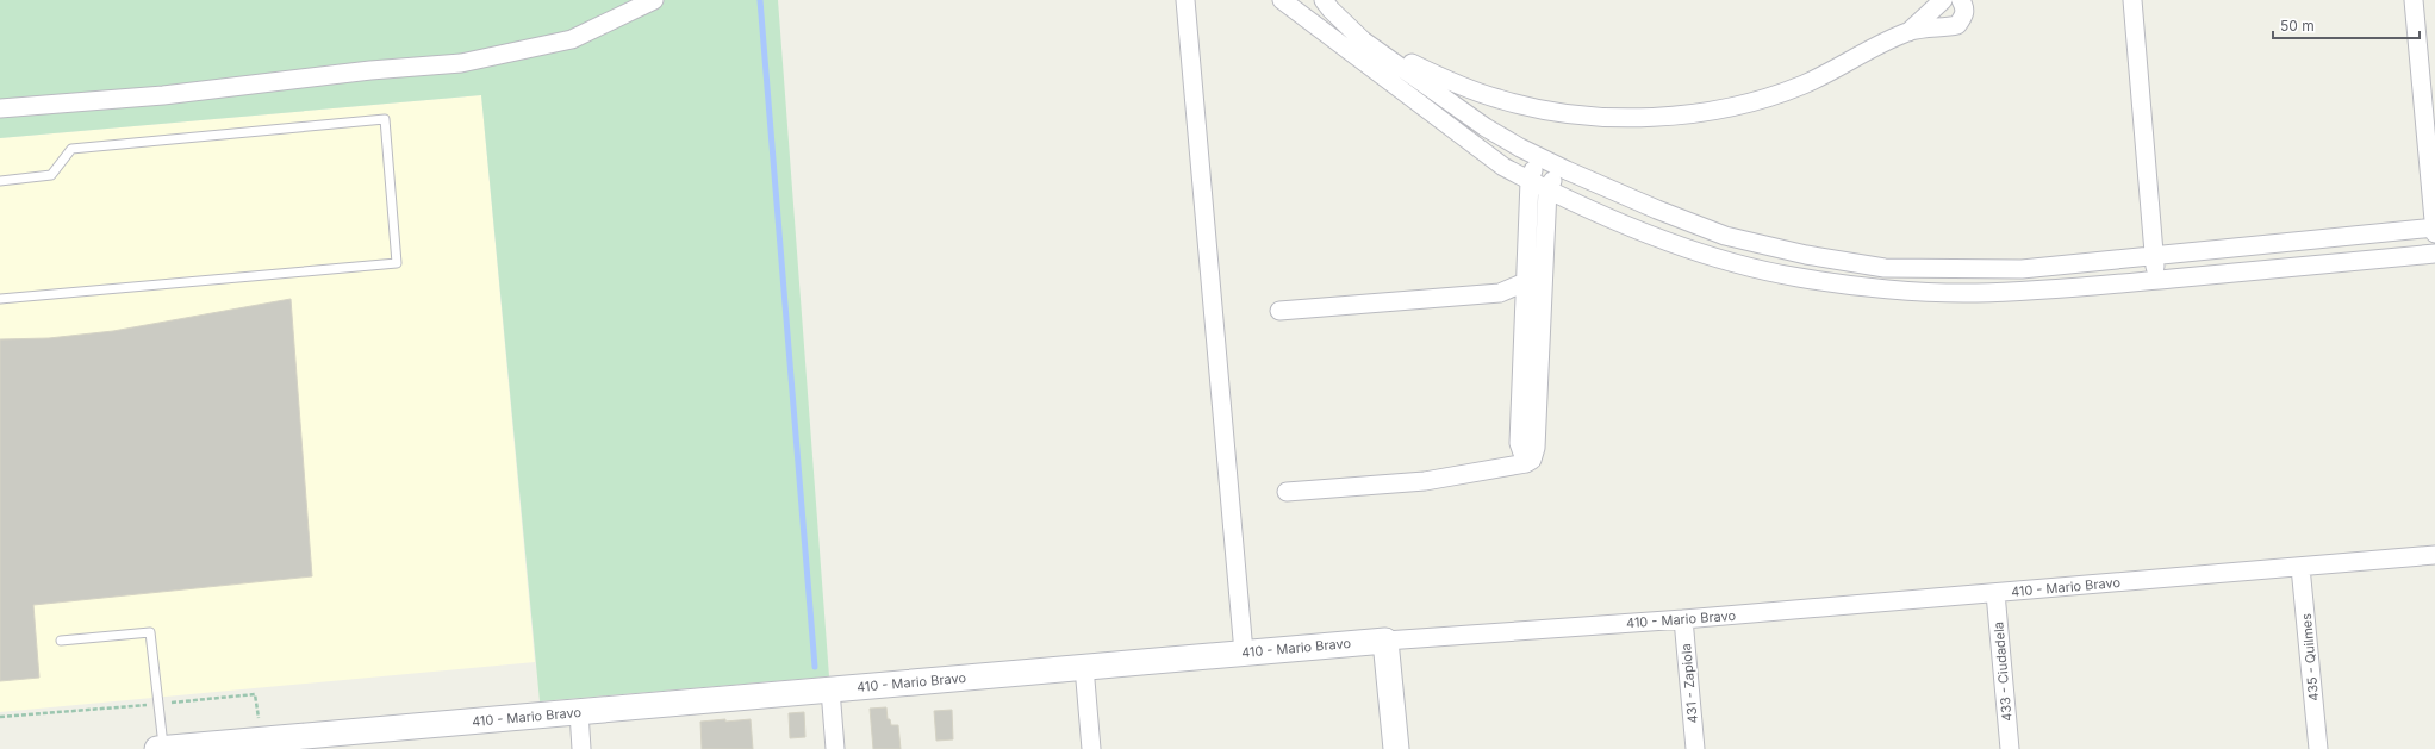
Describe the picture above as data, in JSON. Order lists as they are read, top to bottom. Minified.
{"streets":{"street":["410 - Mario Bravo","435 - Quilmes","433 - Ciudadela","431 - Zapiola"]},"crossings":[["410 - Mario Bravo","435 - Quilmes"],["410 - Mario Bravo","433 - Ciudadela"],["410 - Mario Bravo","431 - Zapiola"]],"scale_bar":"50 m"}
